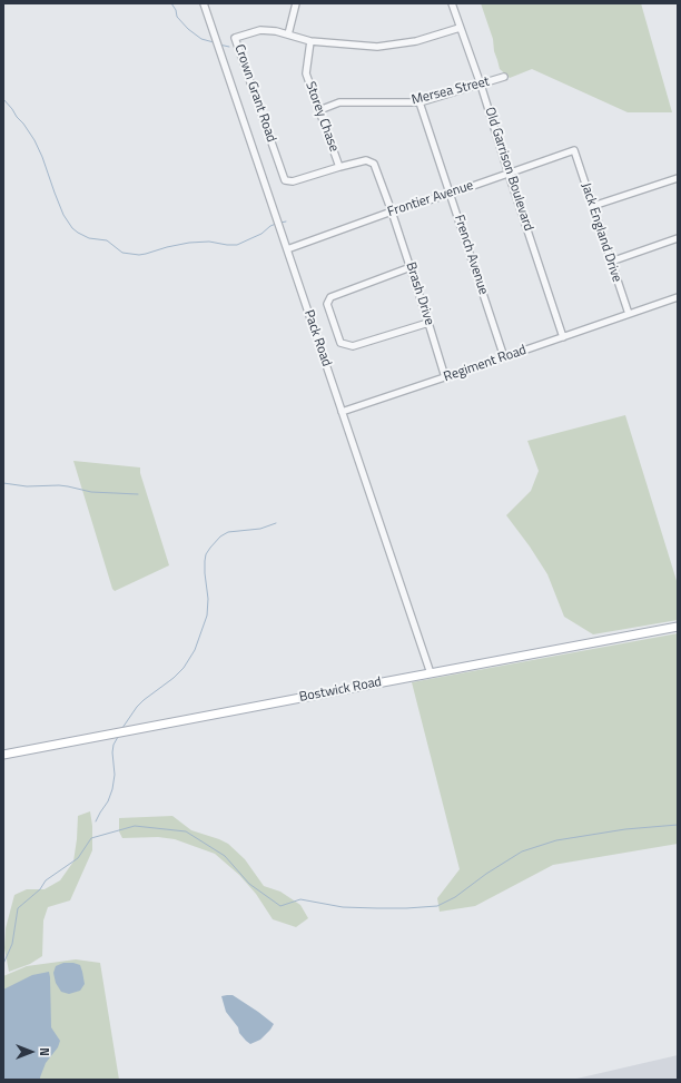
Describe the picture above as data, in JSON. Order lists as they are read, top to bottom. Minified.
{"streets":{"main road":["Bostwick Road"],"street":["Mersea Street","Crown Grant Road","Storey Chase","Old Garrison Boulevard","Frontier Avenue","Jack England Drive","French Avenue","Brash Drive","Pack Road","Regiment Road"]},"crossings":[["Mersea Street","Storey Chase"],["Mersea Street","Old Garrison Boulevard"],["Mersea Street","French Avenue"],["Crown Grant Road","Storey Chase"],["Crown Grant Road","Old Garrison Boulevard"],["Crown Grant Road","Frontier Avenue"],["Crown Grant Road","Brash Drive"],["Old Garrison Boulevard","Frontier Avenue"],["Old Garrison Boulevard","Regiment Road"],["Frontier Avenue","Jack England Drive"],["Frontier Avenue","French Avenue"],["Frontier Avenue","Brash Drive"],["Frontier Avenue","Pack Road"],["Jack England Drive","Regiment Road"],["French Avenue","Regiment Road"],["Brash Drive","Regiment Road"],["Pack Road","Regiment Road"],["Pack Road","Bostwick Road"]],"north":"right"}
